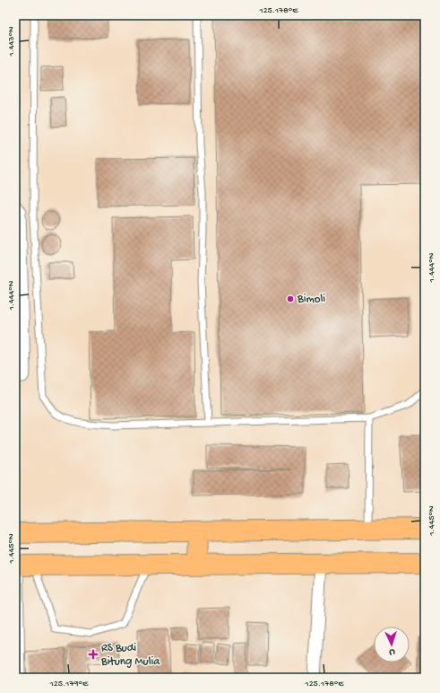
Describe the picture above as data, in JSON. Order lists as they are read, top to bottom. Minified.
{"places":{"other":["Bimoli"],"health":["RS Budi Bitung Mulia"]},"north":"bottom","coordinates":["125.178°E","1.443°N","1.444°N","1.445°N","125.179°E"]}
